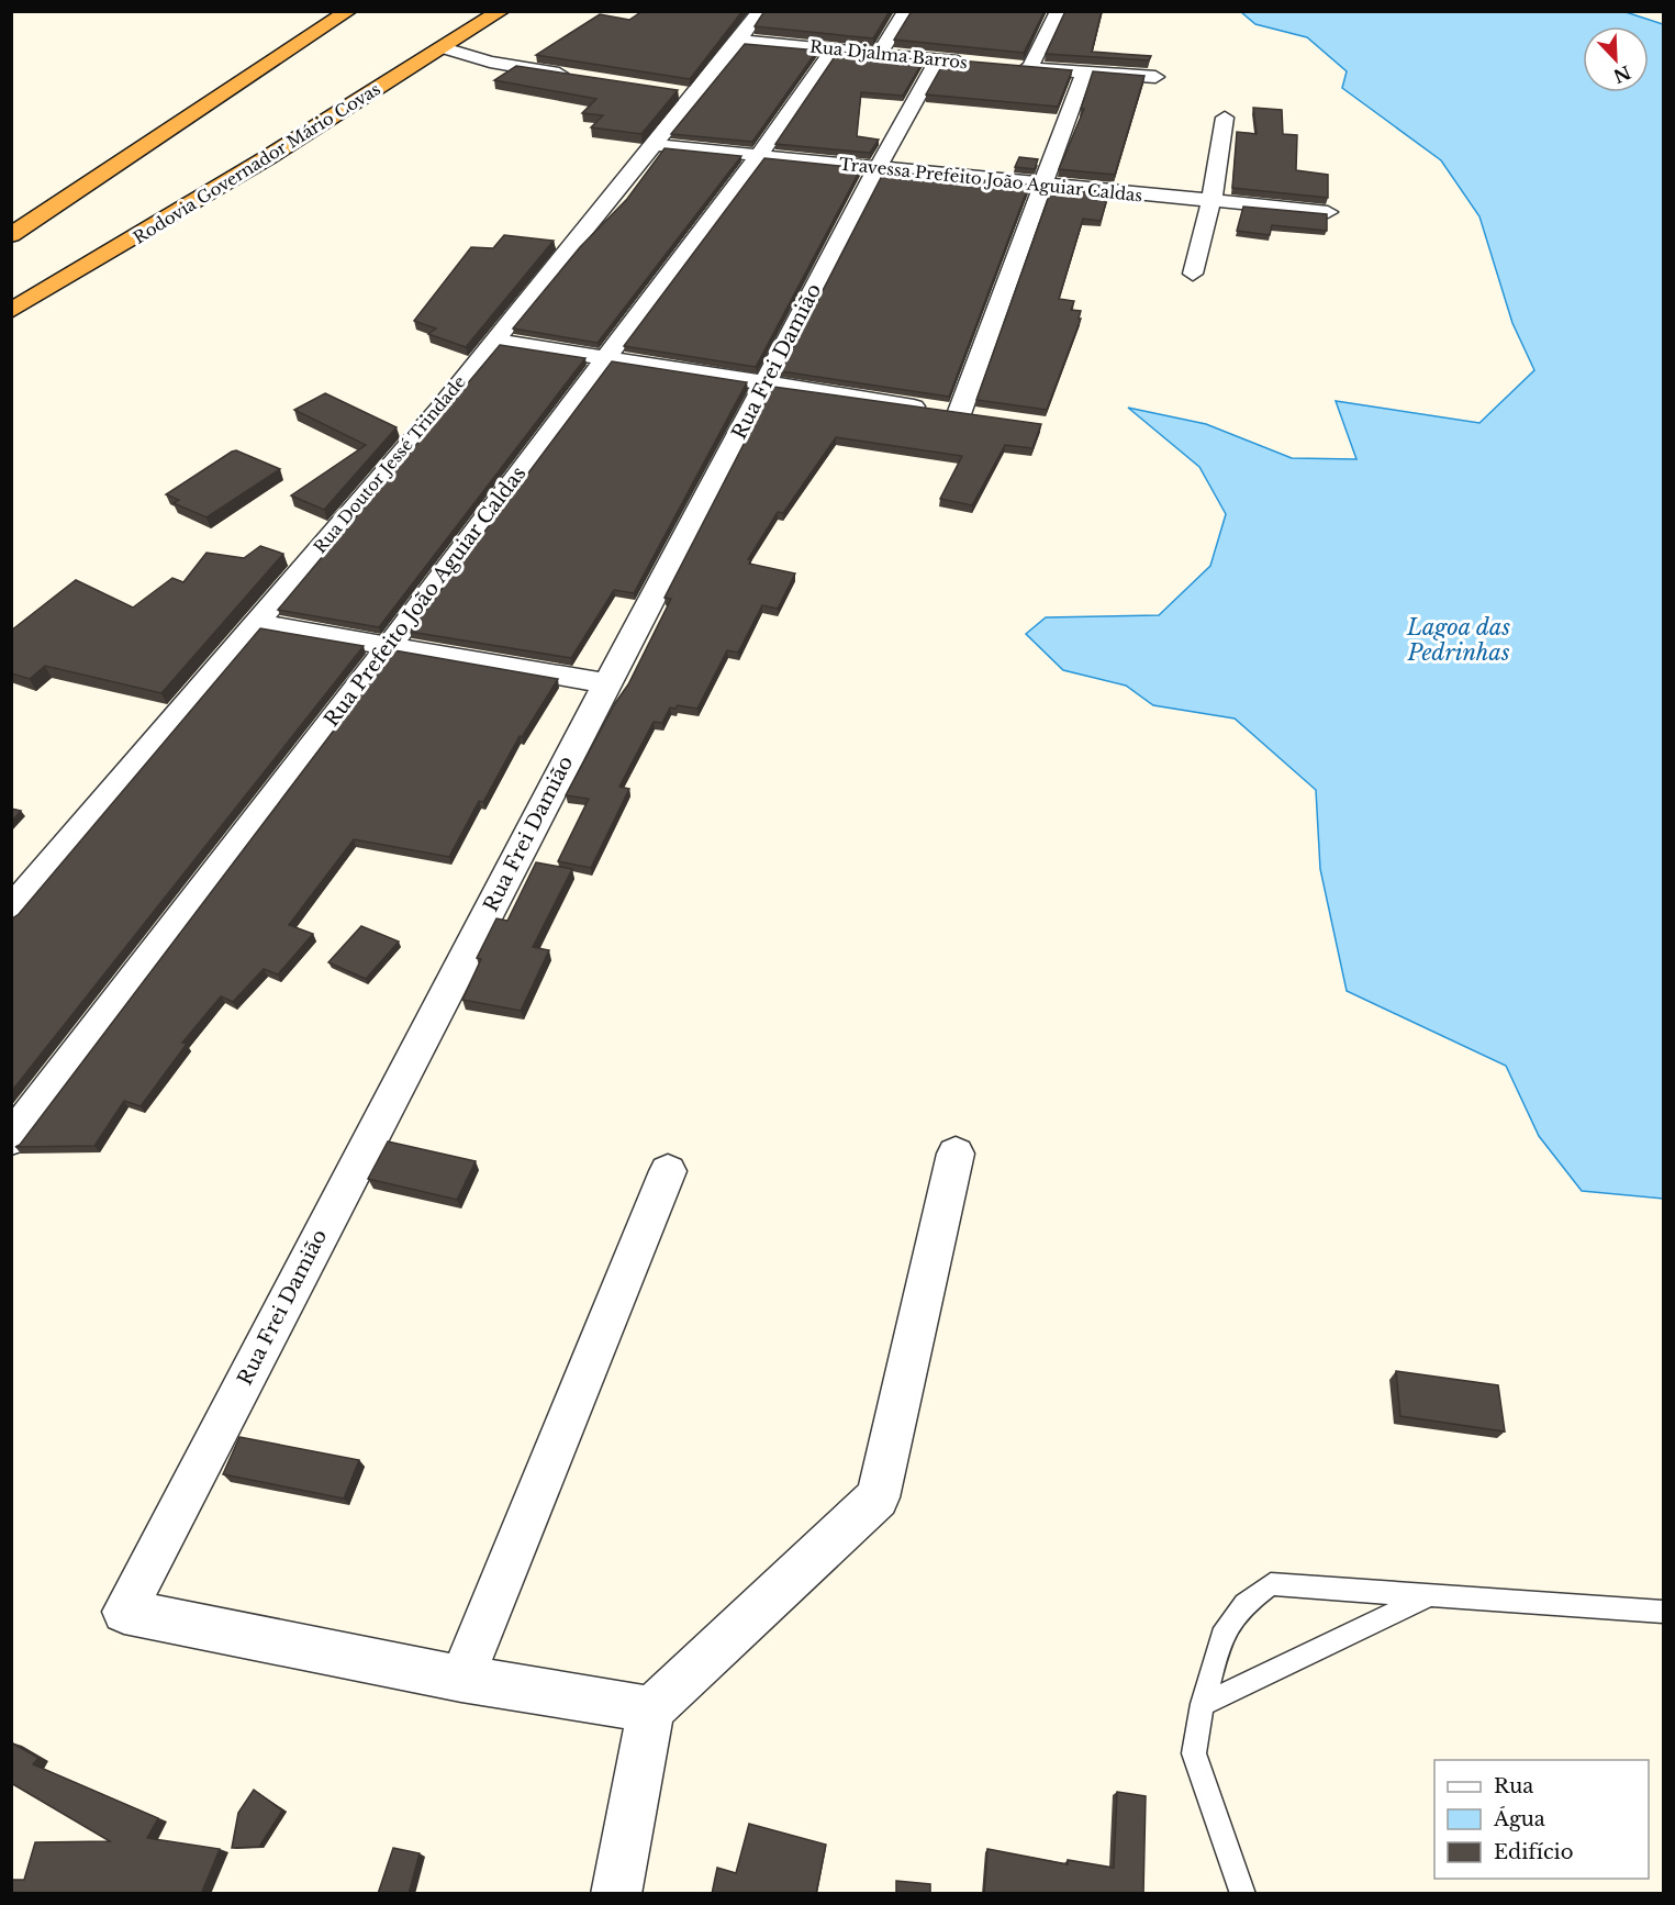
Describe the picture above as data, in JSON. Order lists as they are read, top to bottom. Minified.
{"streets":{"highway":["Rodovia Governador Mário Covas"],"street":["Rua Djalma Barros","Travessa Prefeito João Aguiar Caldas","Rua Frei Damião","Rua Doutor Jessé Trindade","Rua Prefeito João Aguiar Caldas"]},"crossings":[["Rua Djalma Barros","Rua Frei Damião"],["Rua Djalma Barros","Rua Doutor Jessé Trindade"],["Rua Djalma Barros","Rua Prefeito João Aguiar Caldas"],["Travessa Prefeito João Aguiar Caldas","Rua Frei Damião"],["Travessa Prefeito João Aguiar Caldas","Rua Doutor Jessé Trindade"],["Travessa Prefeito João Aguiar Caldas","Rua Prefeito João Aguiar Caldas"]],"water":["Lagoa das Pedrinhas"],"legend":["Rua","Água","Edifício"],"north":"bottom right"}
